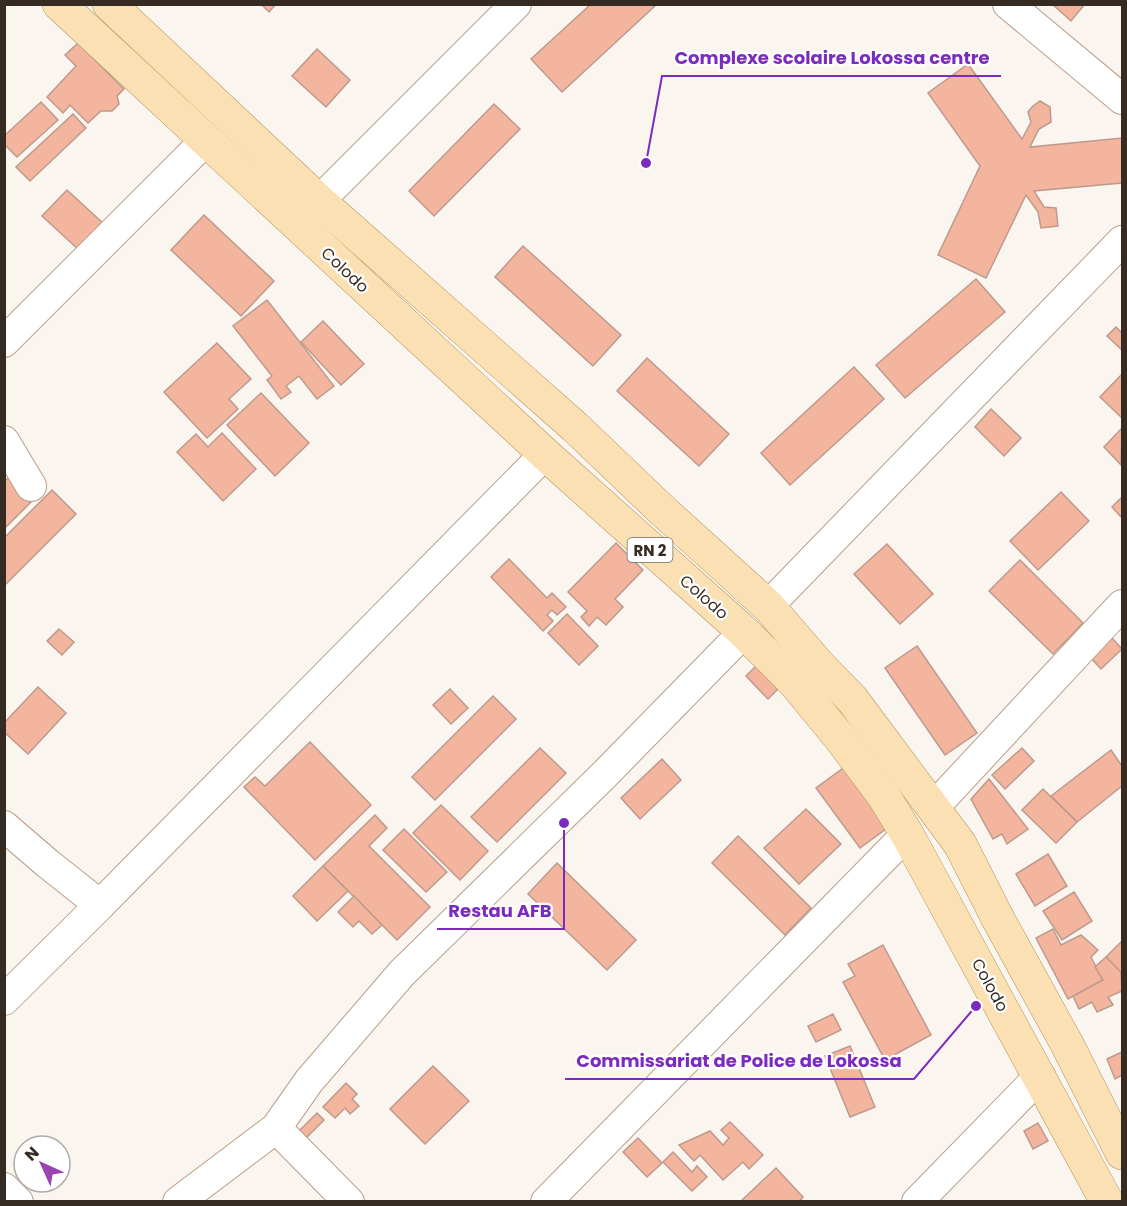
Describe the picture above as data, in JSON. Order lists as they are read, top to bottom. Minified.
{"streets":{"main road":["Colodo","RN 2"]},"places":["Complexe scolaire Lokossa centre","Restau AFB","Commissariat de Police de Lokossa"],"north":"top left"}
